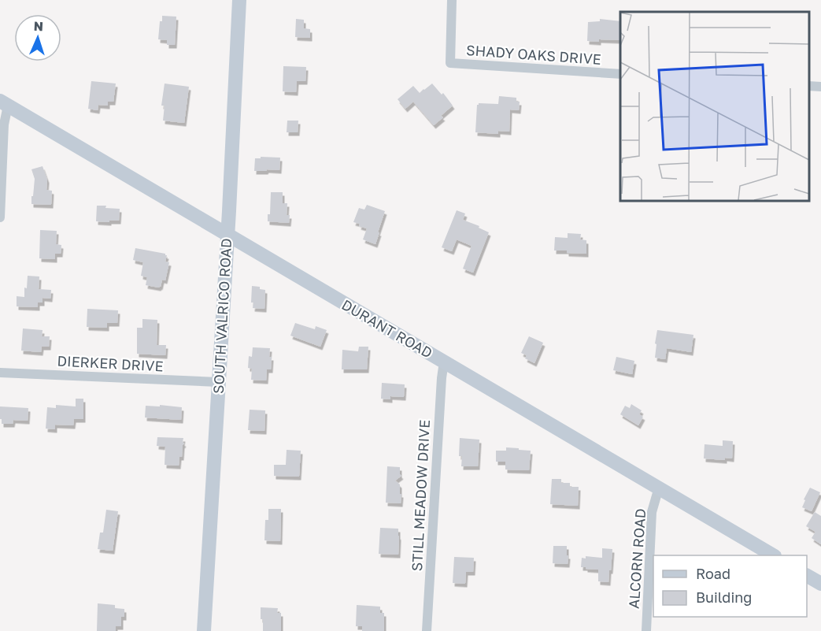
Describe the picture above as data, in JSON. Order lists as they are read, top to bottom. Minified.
{"streets":{"street":["SHADY OAKS DRIVE","SOUTH VALRICO ROAD","DURANT ROAD","DIERKER DRIVE","STILL MEADOW DRIVE","ALCORN ROAD"]},"crossings":[["SOUTH VALRICO ROAD","DURANT ROAD"],["SOUTH VALRICO ROAD","DIERKER DRIVE"],["DURANT ROAD","STILL MEADOW DRIVE"],["DURANT ROAD","ALCORN ROAD"]],"legend":["Road","Building"],"north":"top"}
